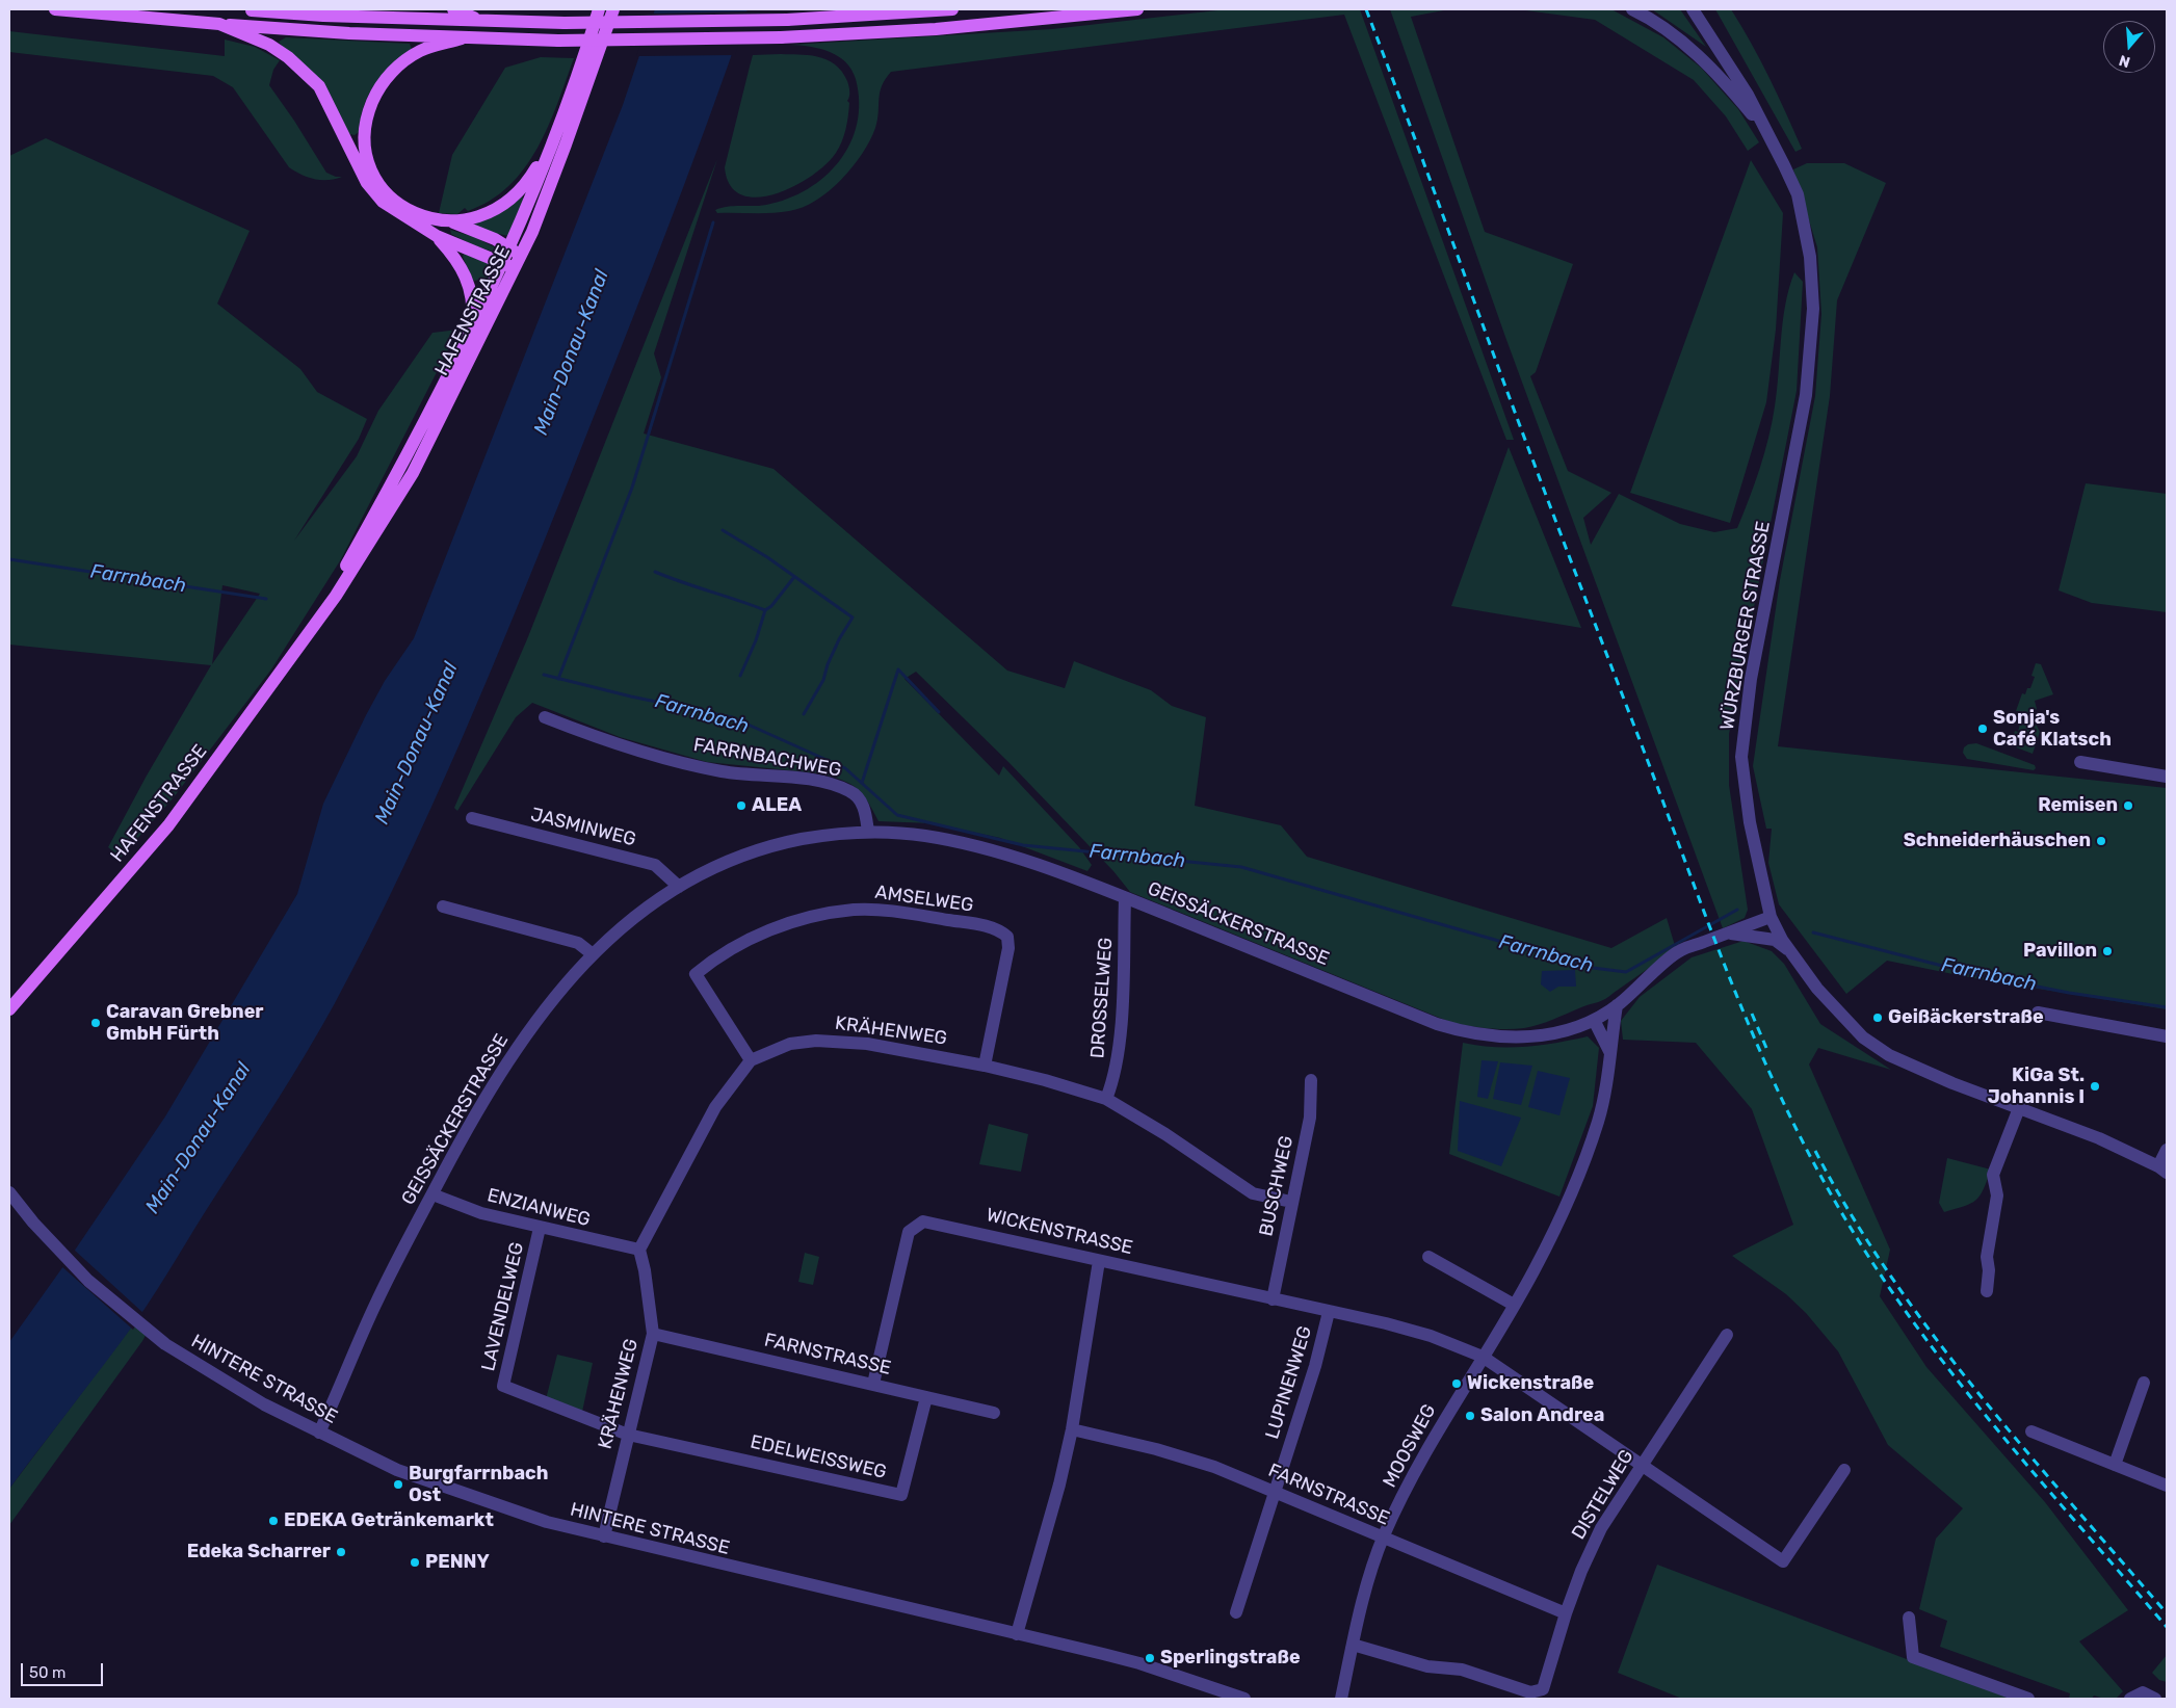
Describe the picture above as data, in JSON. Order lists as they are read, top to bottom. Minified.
{"streets":{"main road":["HAFENSTRASSE"],"street":["WÜRZBURGER STRASSE","FARRNBACHWEG","JASMINWEG","AMSELWEG","GEISSÄCKERSTRASSE","DROSSELWEG","KRÄHENWEG","BUSCHWEG","ENZIANWEG","WICKENSTRASSE","LAVENDELWEG","FARNSTRASSE","HINTERE STRASSE","LUPINENWEG","MOOSWEG","EDELWEISSWEG","DISTELWEG"]},"crossings":[["WÜRZBURGER STRASSE","GEISSÄCKERSTRASSE"],["FARRNBACHWEG","GEISSÄCKERSTRASSE"],["JASMINWEG","GEISSÄCKERSTRASSE"],["AMSELWEG","KRÄHENWEG"],["GEISSÄCKERSTRASSE","DROSSELWEG"],["GEISSÄCKERSTRASSE","ENZIANWEG"],["GEISSÄCKERSTRASSE","HINTERE STRASSE"],["GEISSÄCKERSTRASSE","MOOSWEG"],["DROSSELWEG","KRÄHENWEG"],["KRÄHENWEG","BUSCHWEG"],["KRÄHENWEG","ENZIANWEG"],["KRÄHENWEG","LAVENDELWEG"],["KRÄHENWEG","FARNSTRASSE"],["KRÄHENWEG","HINTERE STRASSE"],["KRÄHENWEG","EDELWEISSWEG"],["BUSCHWEG","WICKENSTRASSE"],["ENZIANWEG","LAVENDELWEG"],["WICKENSTRASSE","FARNSTRASSE"],["WICKENSTRASSE","LUPINENWEG"],["WICKENSTRASSE","MOOSWEG"],["WICKENSTRASSE","DISTELWEG"],["LAVENDELWEG","EDELWEISSWEG"],["FARNSTRASSE","LUPINENWEG"],["FARNSTRASSE","MOOSWEG"],["FARNSTRASSE","EDELWEISSWEG"],["FARNSTRASSE","DISTELWEG"],["MOOSWEG","DISTELWEG"]],"water":["Main-Donau-Kanal","Farrnbach"],"places":["Sonja's Café Klatsch","ALEA","Remisen","Schneiderhäuschen","Pavillon","Geißäckerstraße","Caravan Grebner GmbH Fürth","KiGa St. Johannis I","Wickenstraße","Salon Andrea","Burgfarrnbach Ost","EDEKA Getränkemarkt","Edeka Scharrer","PENNY","Sperlingstraße"],"scale_bar":"50 m","north":"bottom"}
